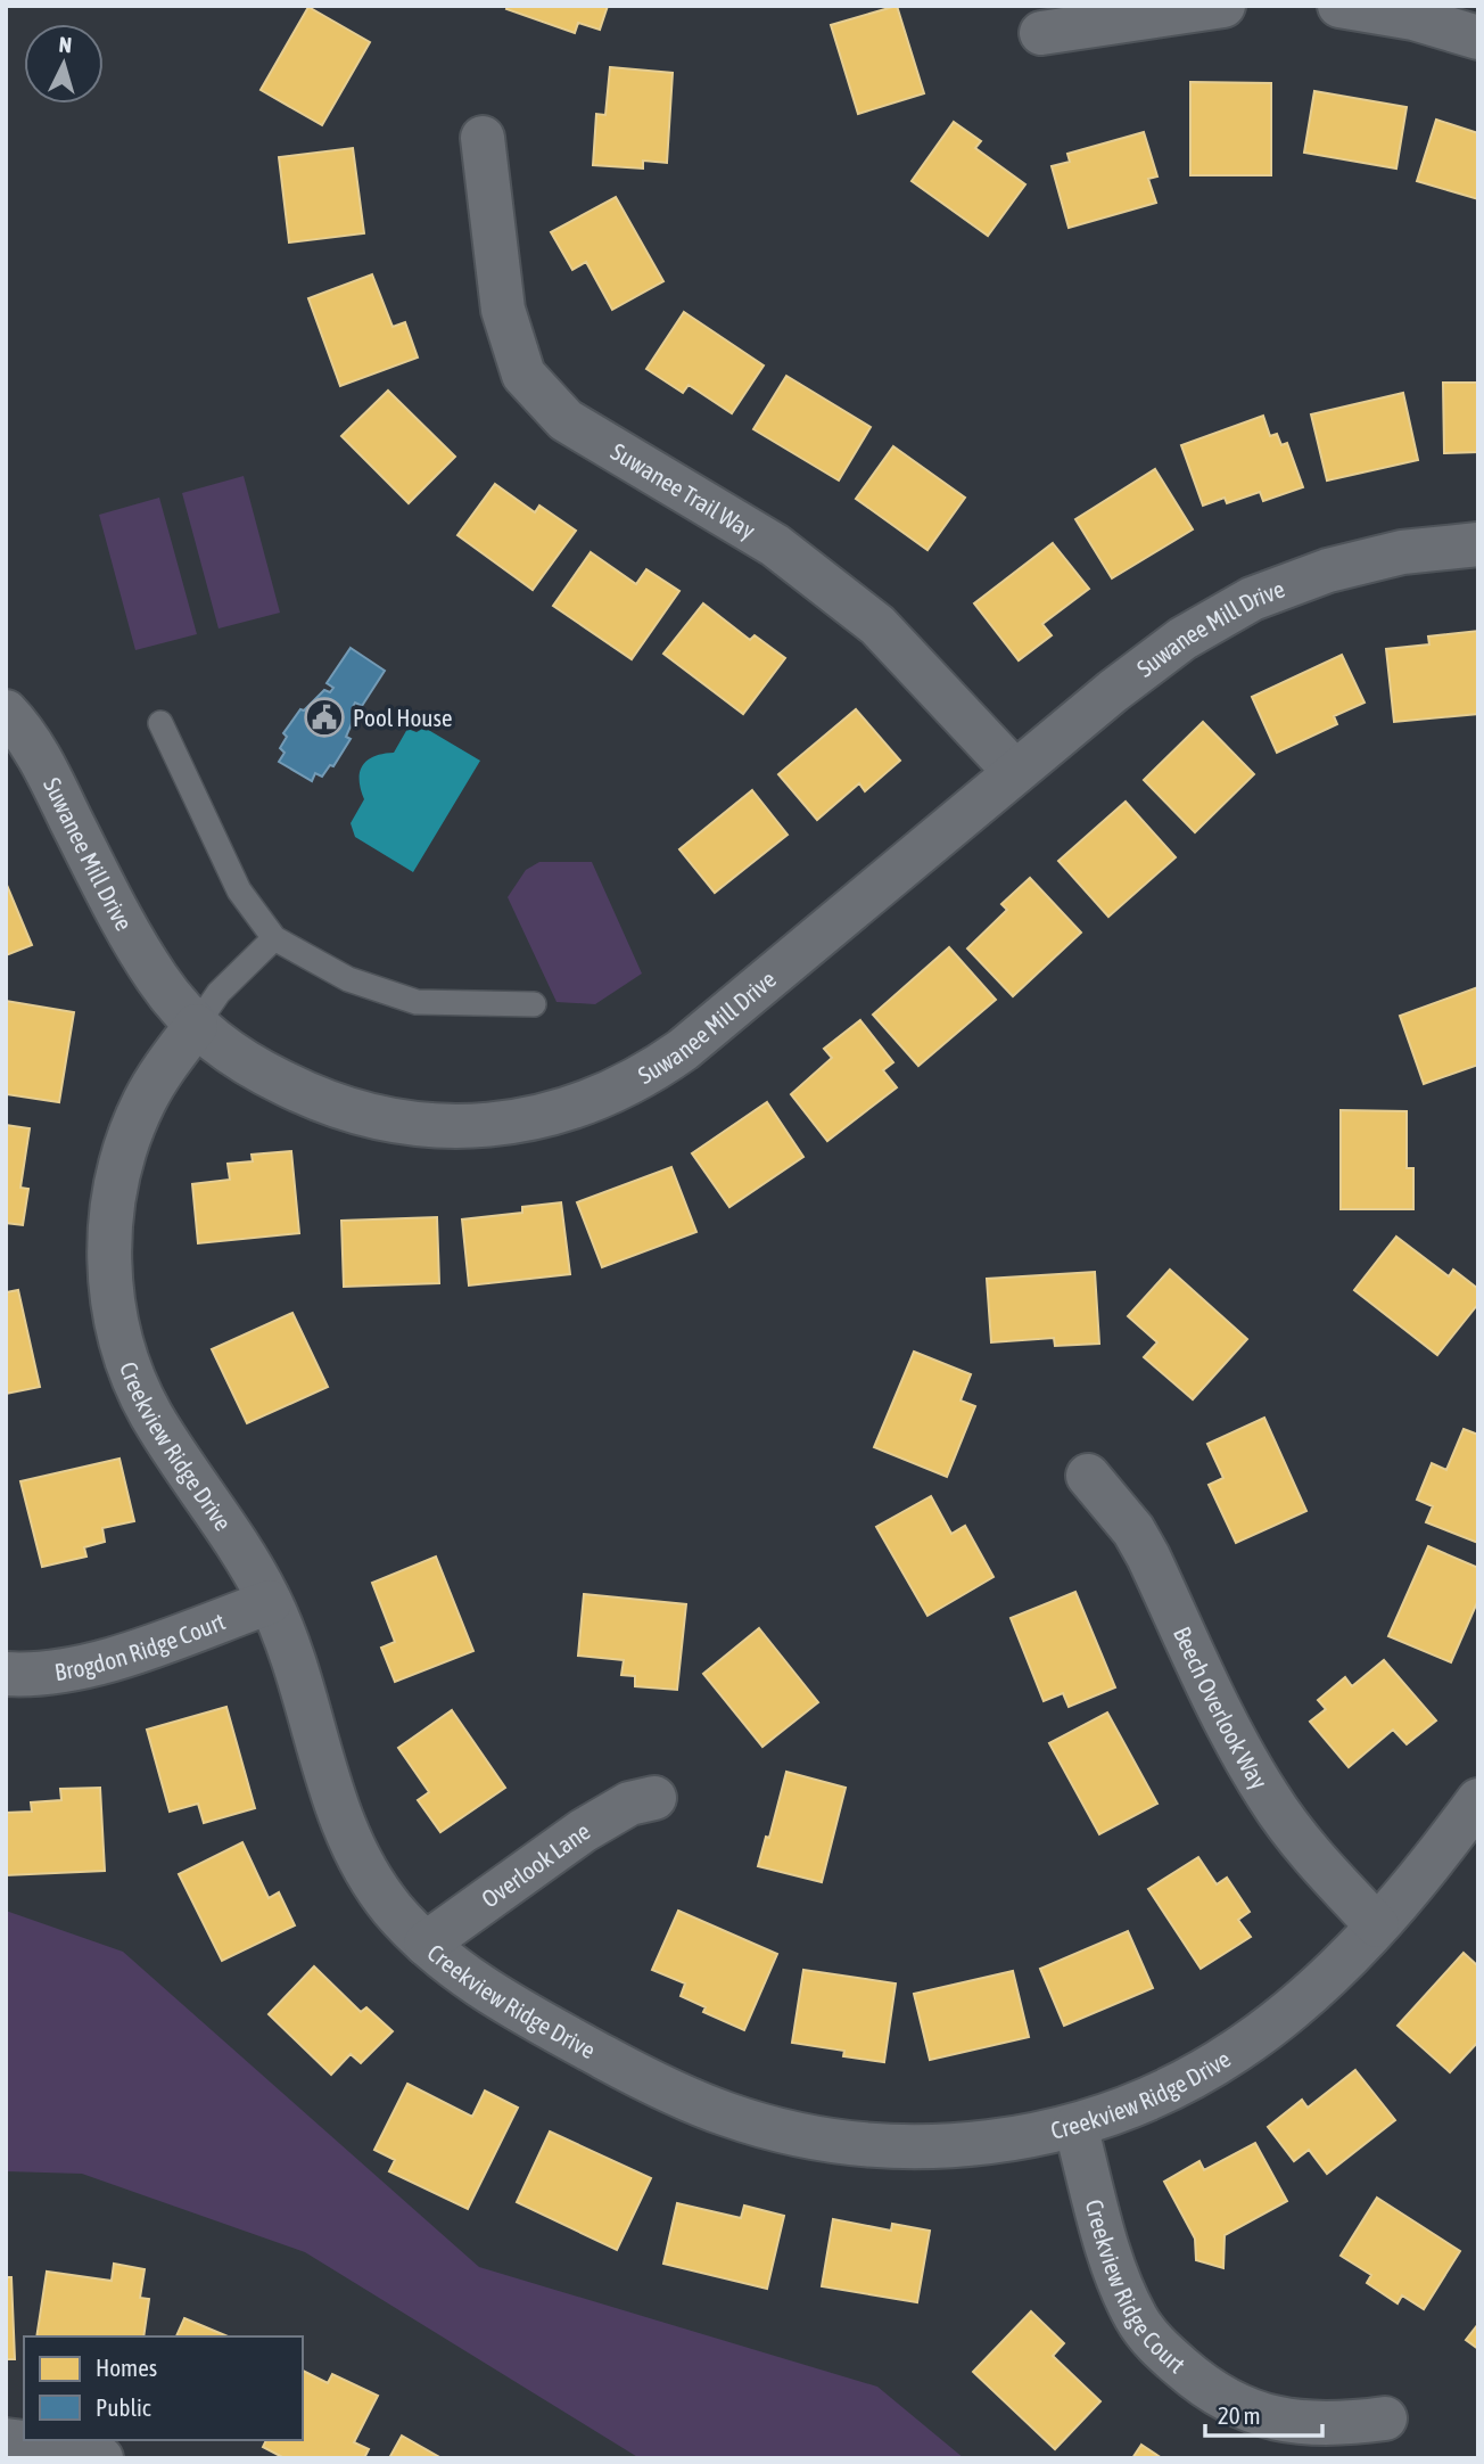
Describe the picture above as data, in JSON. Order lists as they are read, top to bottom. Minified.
{"streets":{"street":["Suwanee Trail Way","Suwanee Mill Drive","Creekview Ridge Drive","Brogdon Ridge Court","Beech Overlook Way","Overlook Lane","Creekview Ridge Court"]},"crossings":[["Suwanee Trail Way","Suwanee Mill Drive"],["Suwanee Mill Drive","Creekview Ridge Drive"],["Creekview Ridge Drive","Brogdon Ridge Court"],["Creekview Ridge Drive","Beech Overlook Way"],["Creekview Ridge Drive","Overlook Lane"],["Creekview Ridge Drive","Creekview Ridge Court"]],"places":{"public building":["Pool House"]},"legend":["Homes","Public"],"scale_bar":"20 m","north":"top"}
